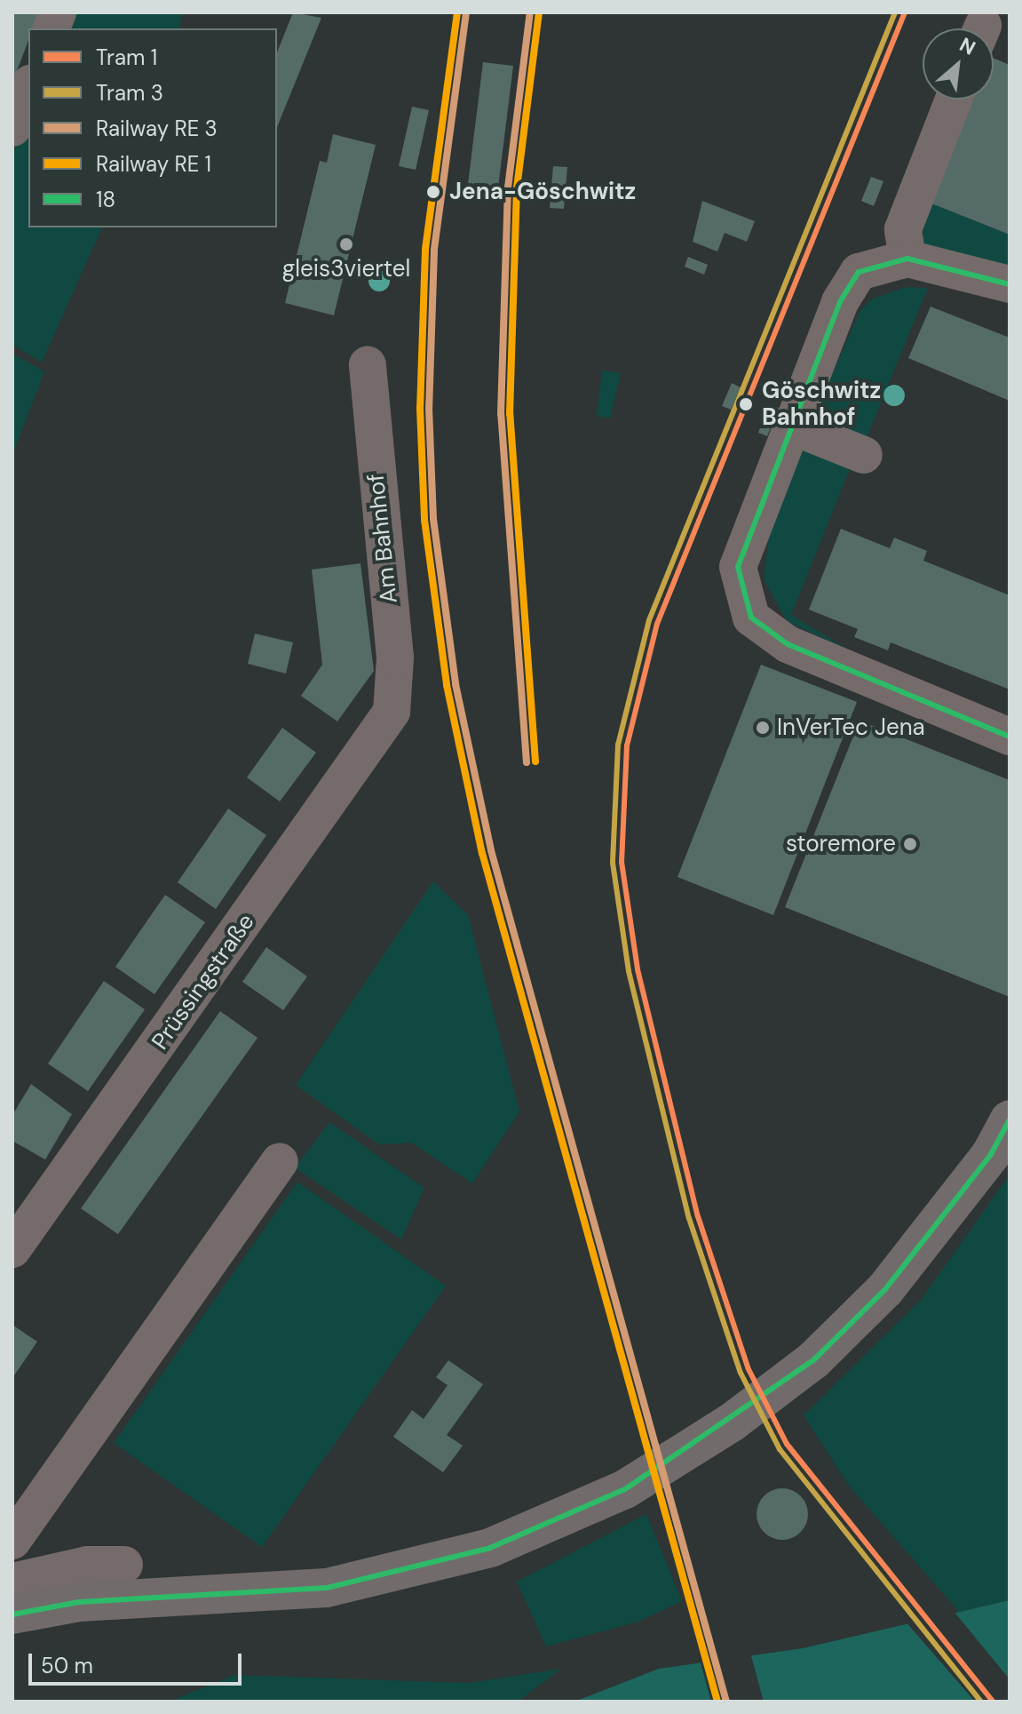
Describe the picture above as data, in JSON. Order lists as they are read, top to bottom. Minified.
{"streets":{"street":["Am Bahnhof","Prüssingstraße"]},"crossings":[["Am Bahnhof","Prüssingstraße"]],"places":["Jena-Göschwitz","gleis3viertel","Göschwitz Bahnhof","InVerTec Jena","storemore"],"lines":["tram line 1","tram line 3","transit line 18"],"legend":["Tram 1","Tram 3","Railway RE 3","Railway RE 1","18"],"scale_bar":"50 m","north":"top right"}
